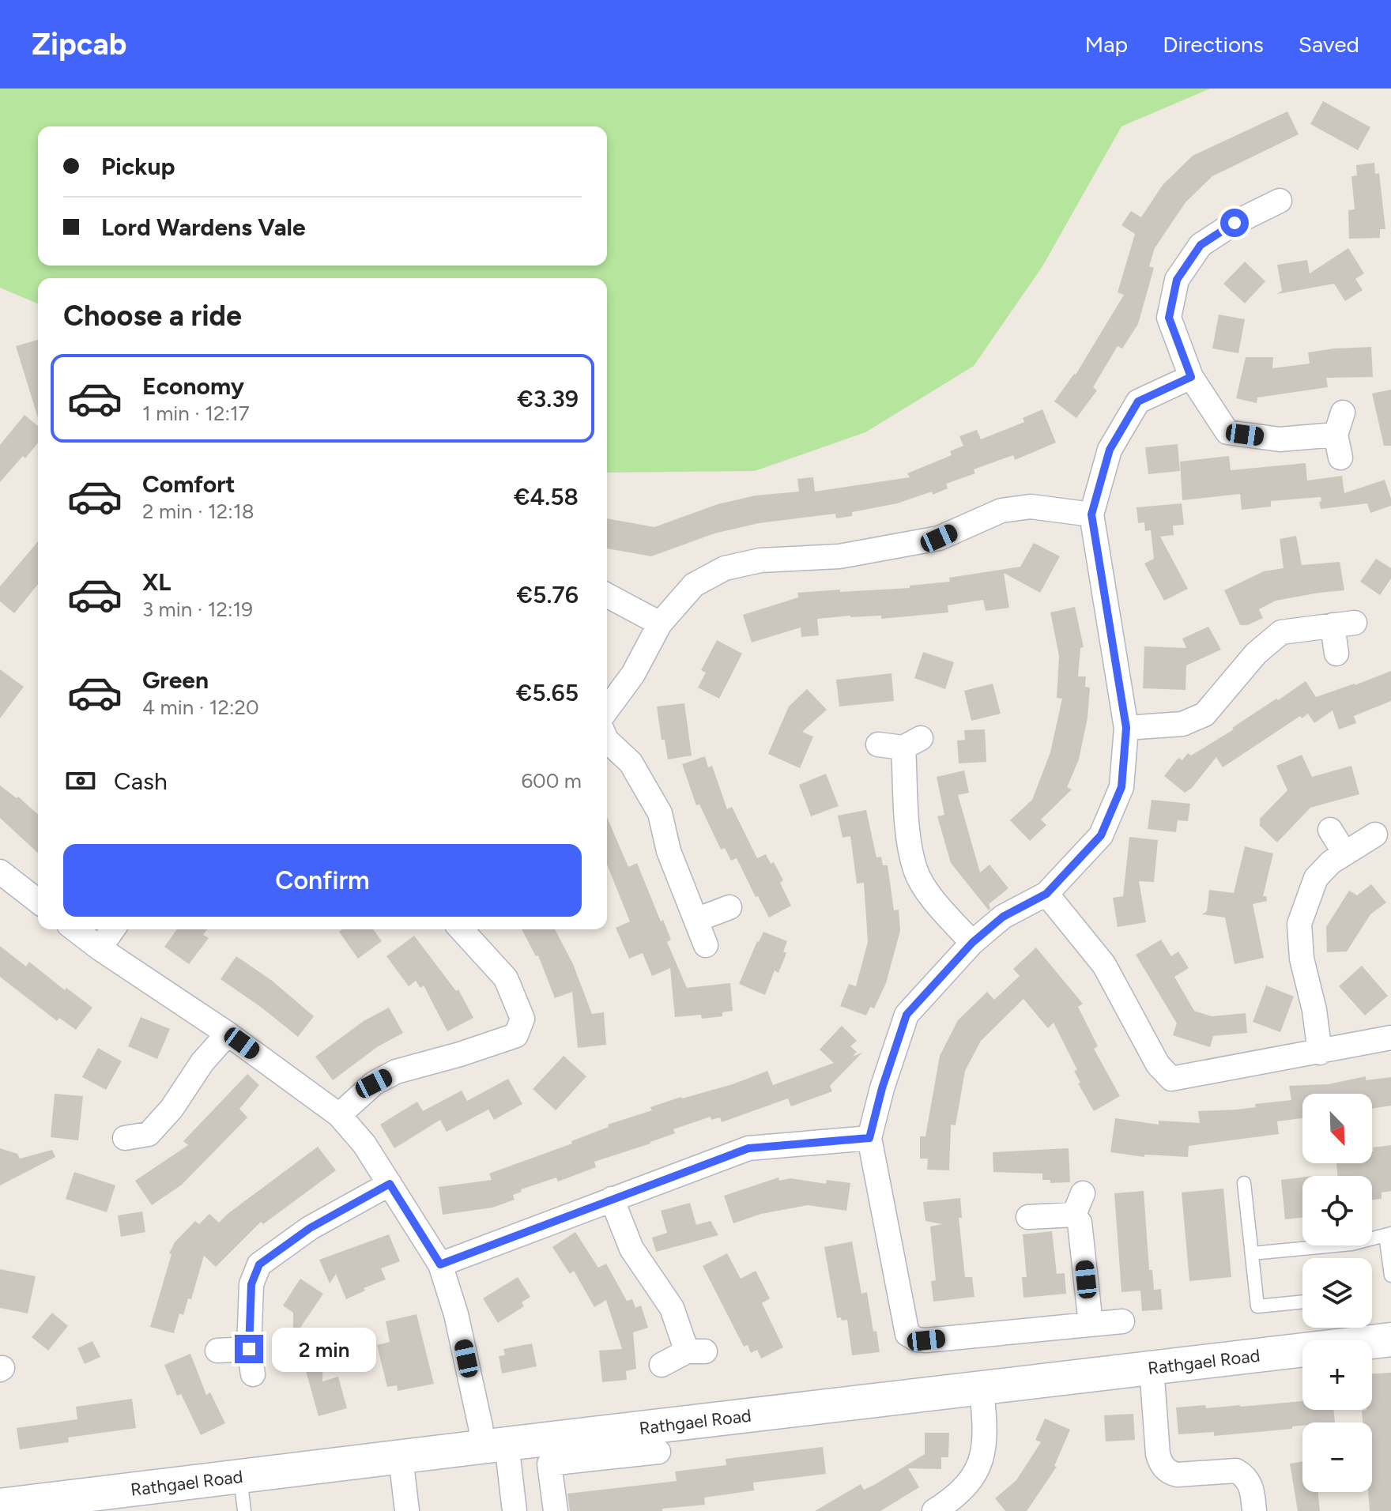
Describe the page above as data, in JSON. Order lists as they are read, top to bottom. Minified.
{"streets":{"street":["Rathgael Road"]},"north":"bottom right","page":{"header":"Zipcab","nav":["Map","Directions","Saved"],"banner":["Pickup","Lord Wardens Vale"],"heading":"Choose a ride","list":[{"name":"Economy","note":"1 min · 12:17","value":"€3.39"},{"name":"Comfort","note":"2 min · 12:18","value":"€4.58"},{"name":"XL","note":"3 min · 12:19","value":"€5.76"},{"name":"Green","note":"4 min · 12:20","value":"€5.65"}],"pay":["Cash","600 m"],"buttons":"Confirm","map_buttons":["+","−"],"bubble":"2 min"}}
